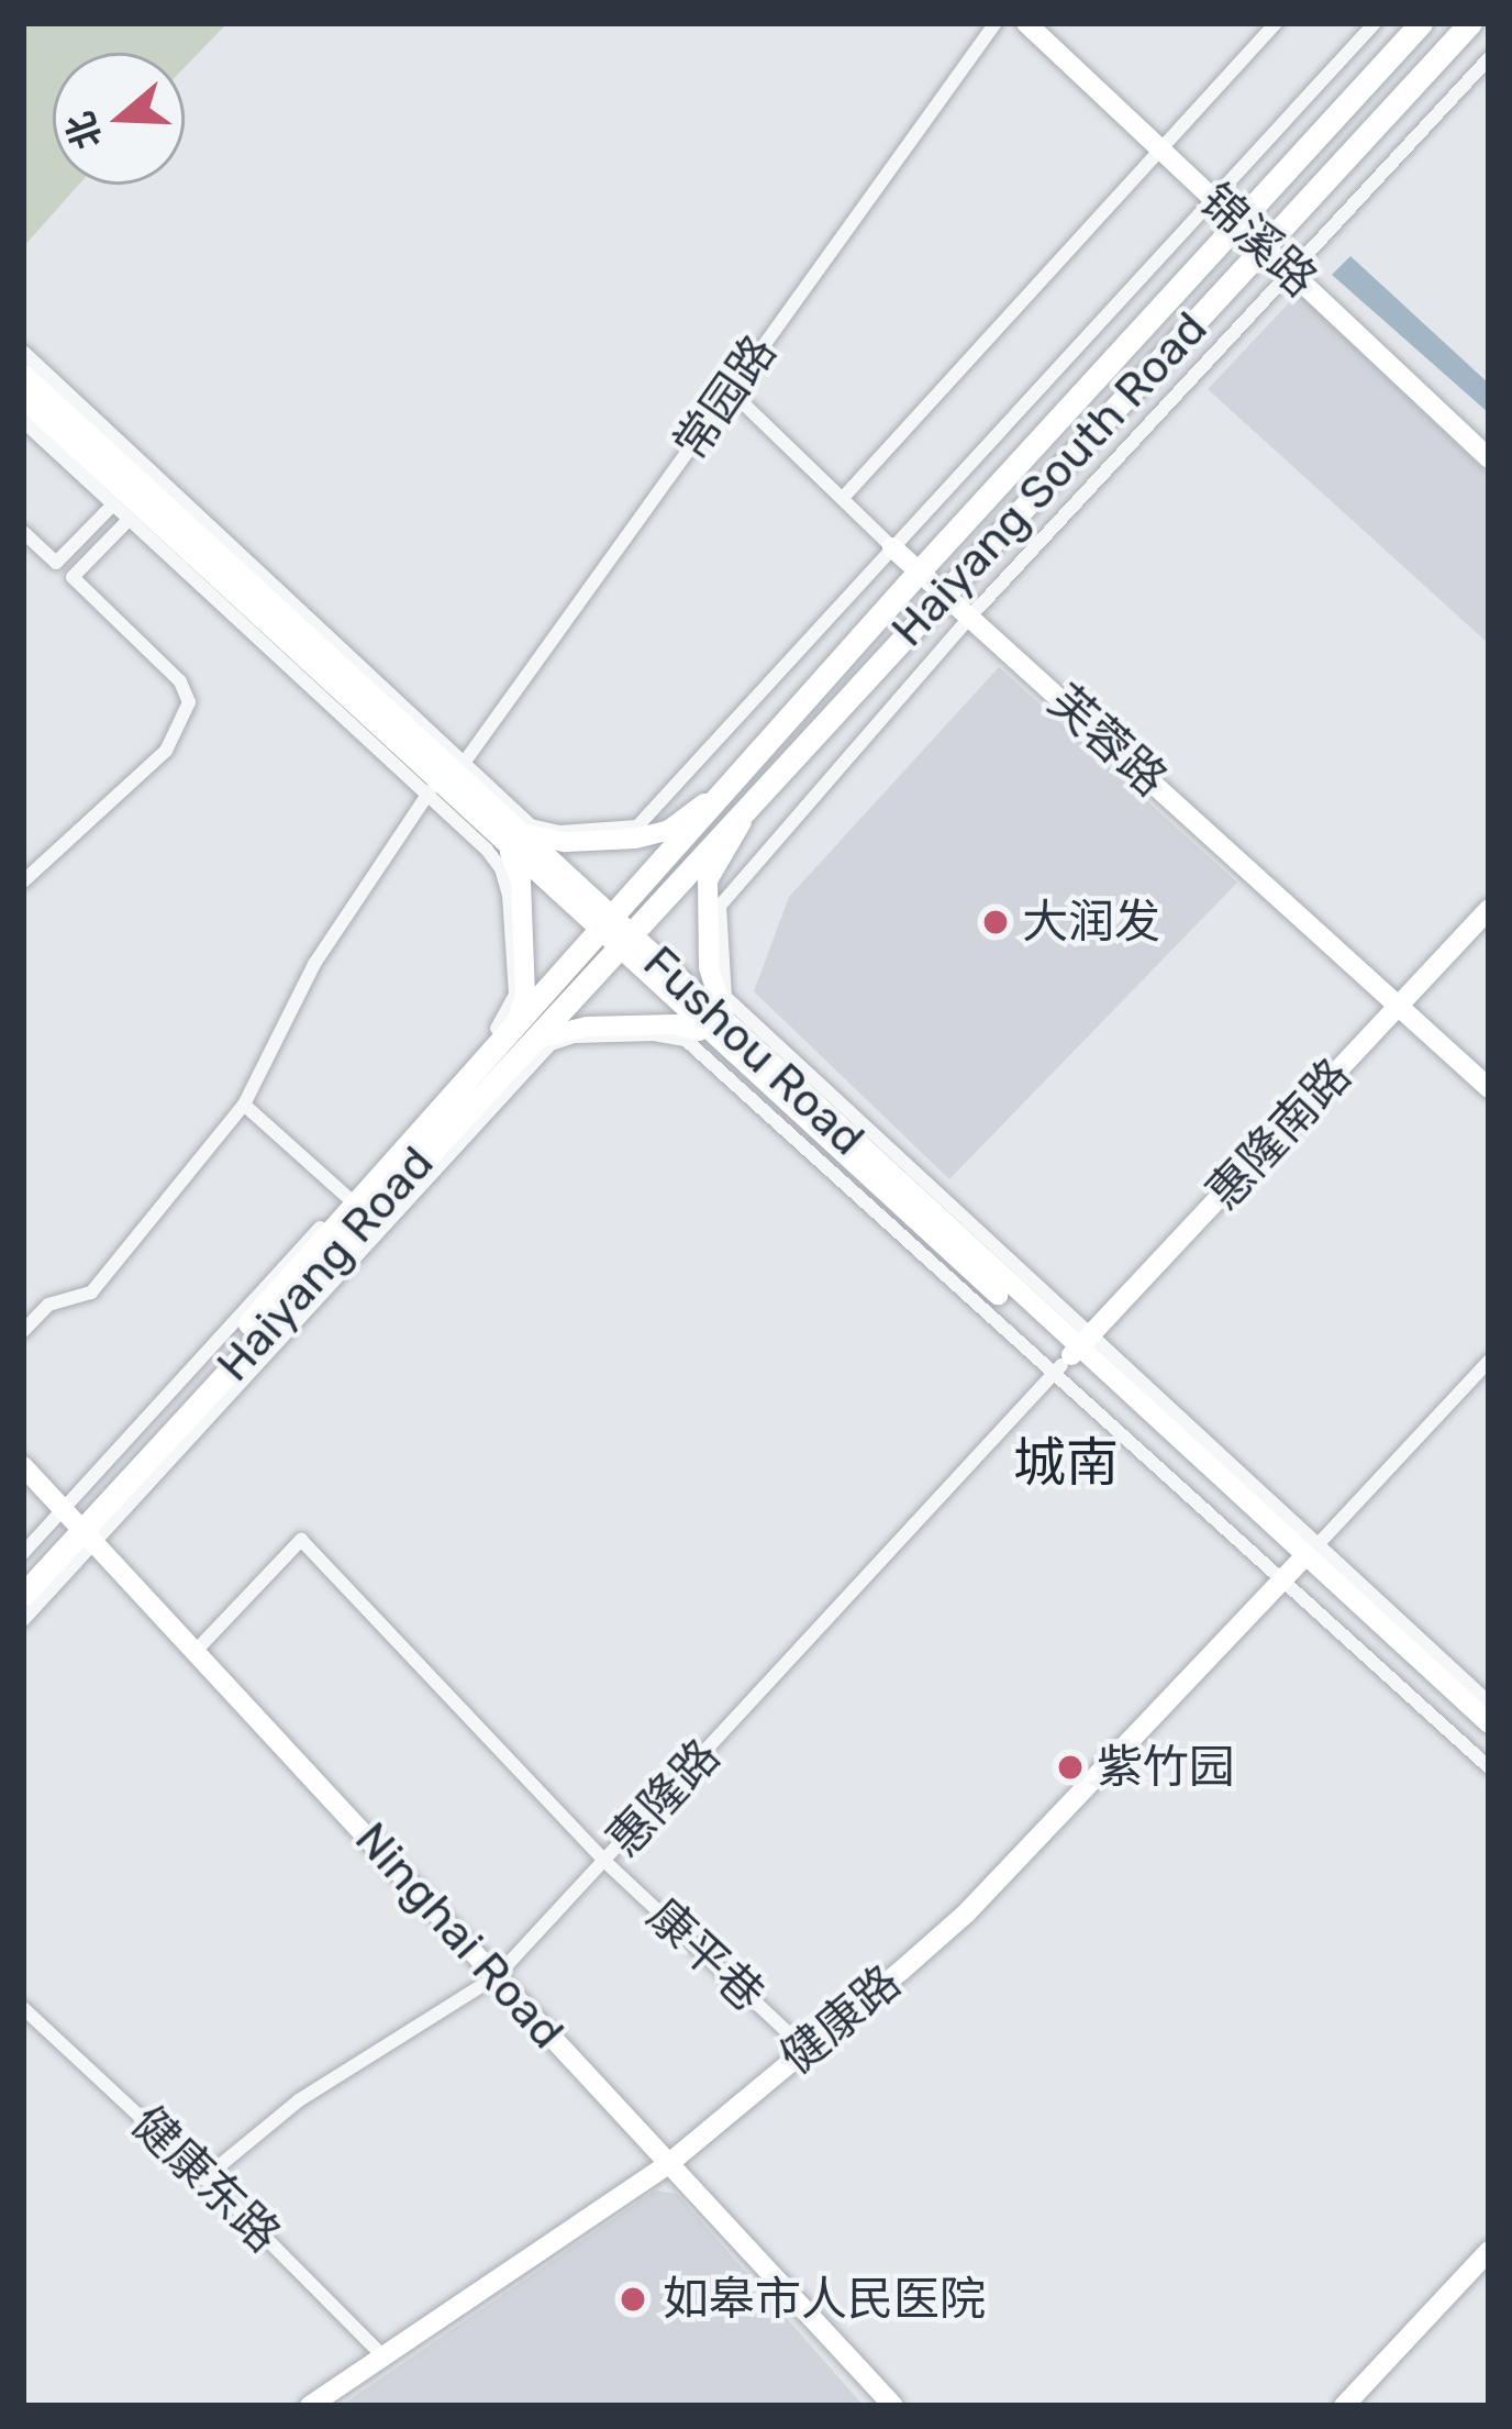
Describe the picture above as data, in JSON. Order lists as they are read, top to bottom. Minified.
{"streets":{"main road":["Haiyang South Road","Haiyang Road"],"street":["锦溪路","常园路","芙蓉路","Fushou Road","惠隆南路","惠隆路","Ninghai Road","康平巷","健康路","健康东路"]},"crossings":[["锦溪路","Haiyang South Road"],["常园路","芙蓉路"],["常园路","Fushou Road"],["Haiyang South Road","芙蓉路"],["Haiyang South Road","Fushou Road"],["Haiyang South Road","Haiyang Road"],["芙蓉路","惠隆南路"],["Fushou Road","惠隆南路"],["Fushou Road","Haiyang Road"],["Fushou Road","惠隆路"],["Fushou Road","健康路"],["惠隆南路","惠隆路"],["Haiyang Road","Ninghai Road"],["惠隆路","Ninghai Road"],["惠隆路","康平巷"],["惠隆路","健康东路"],["Ninghai Road","康平巷"],["Ninghai Road","健康路"],["康平巷","健康路"],["健康路","健康东路"]],"districts":["城南"],"places":["大润发","紫竹园","如皋市人民医院"],"north":"left"}
